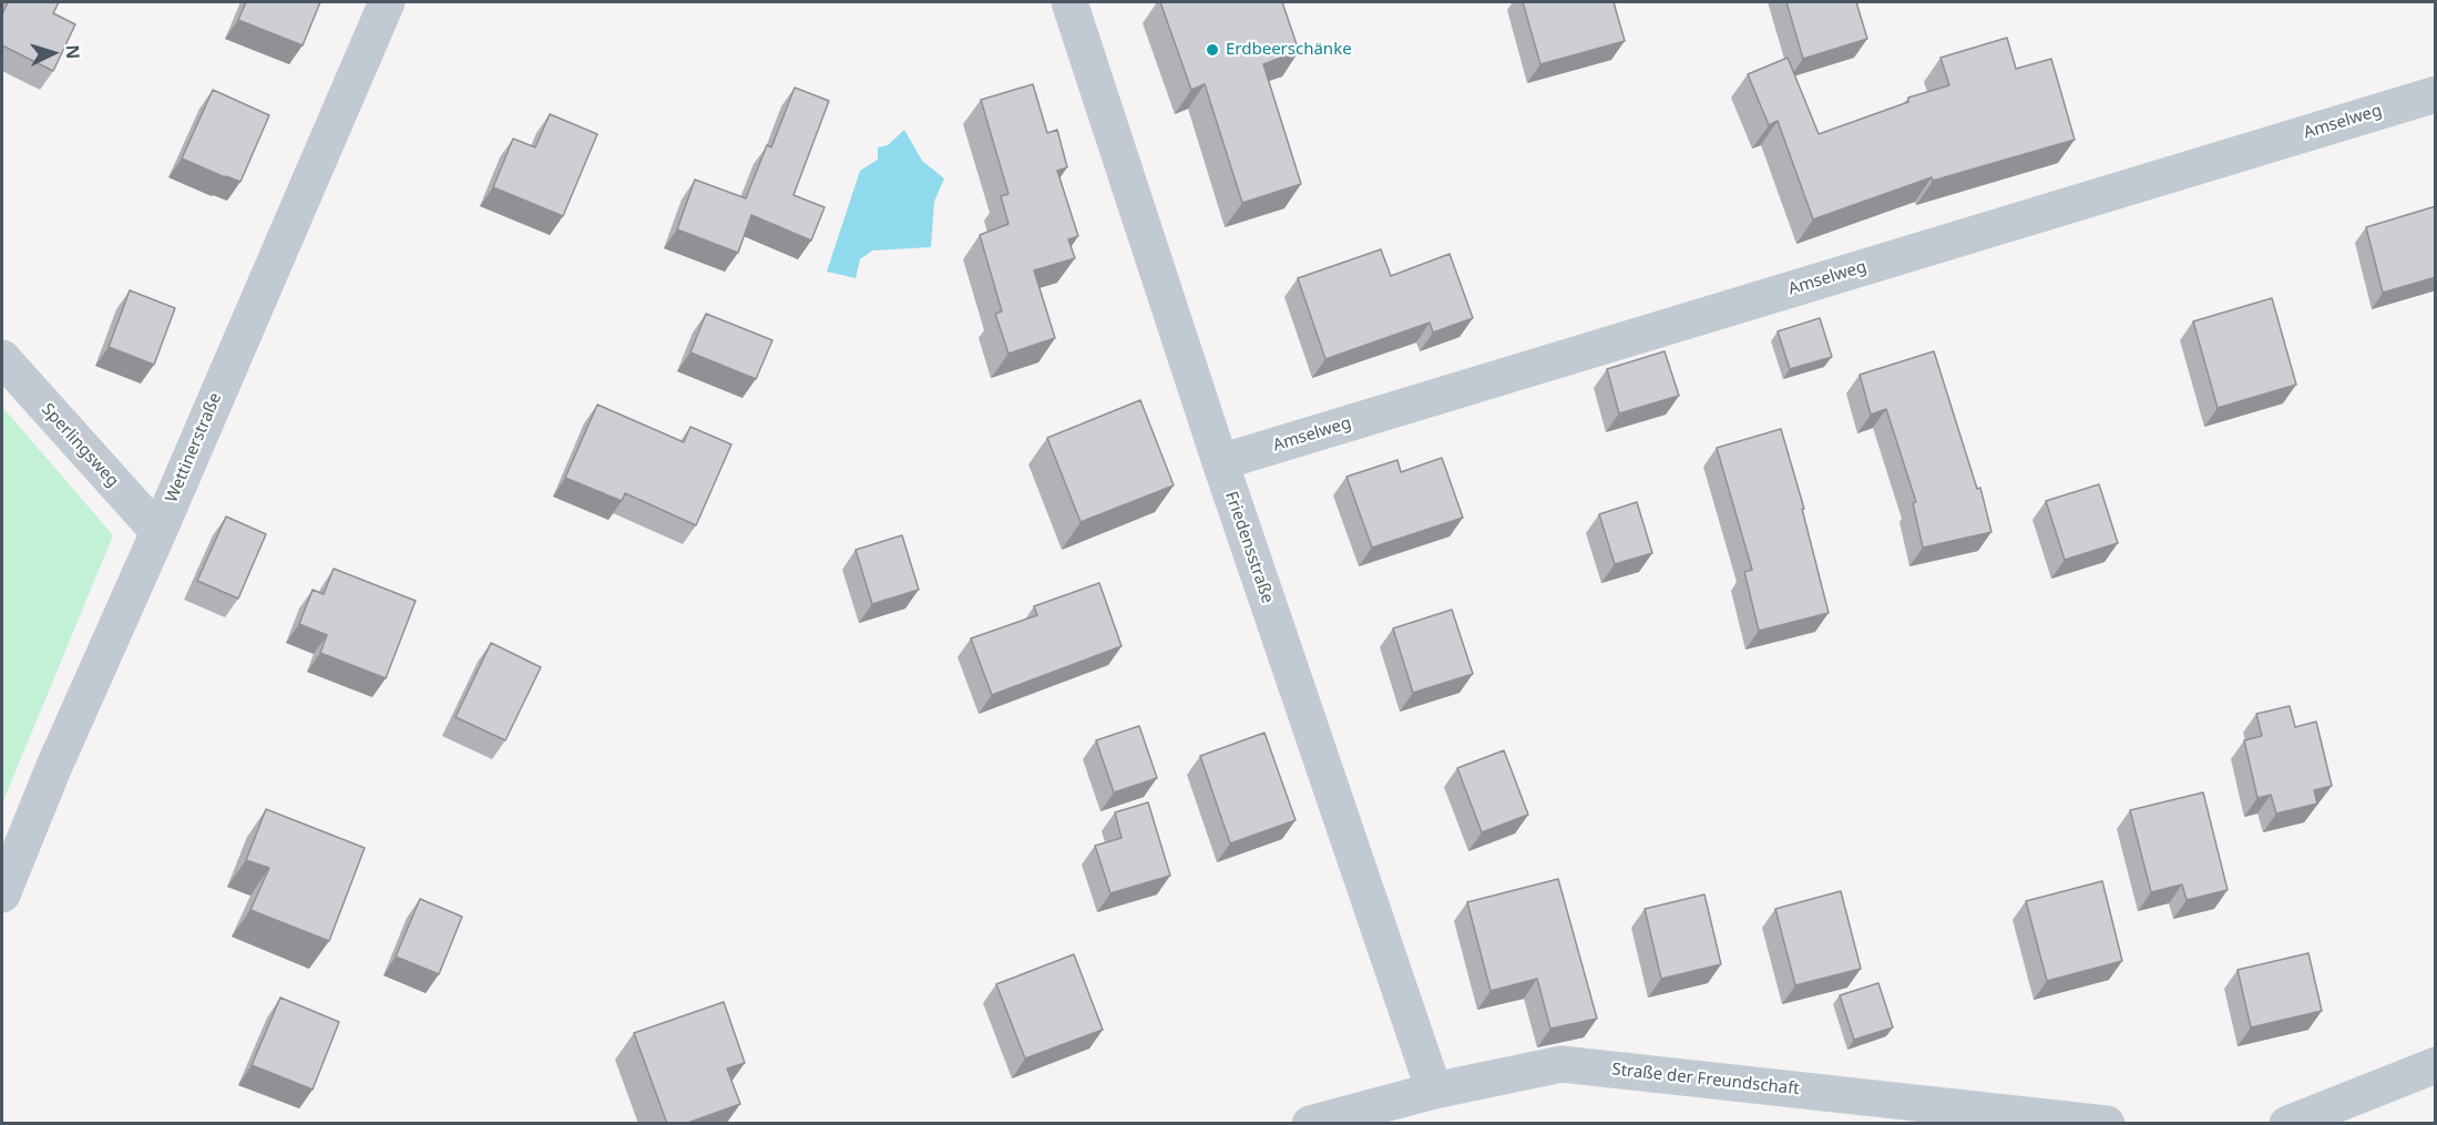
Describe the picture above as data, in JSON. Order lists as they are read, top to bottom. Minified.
{"streets":{"street":["Amselweg","Sperlingsweg","Wettinerstraße","Friedensstraße","Straße der Freundschaft"]},"crossings":[["Amselweg","Friedensstraße"],["Sperlingsweg","Wettinerstraße"],["Friedensstraße","Straße der Freundschaft"]],"places":["Erdbeerschänke"],"north":"right"}
